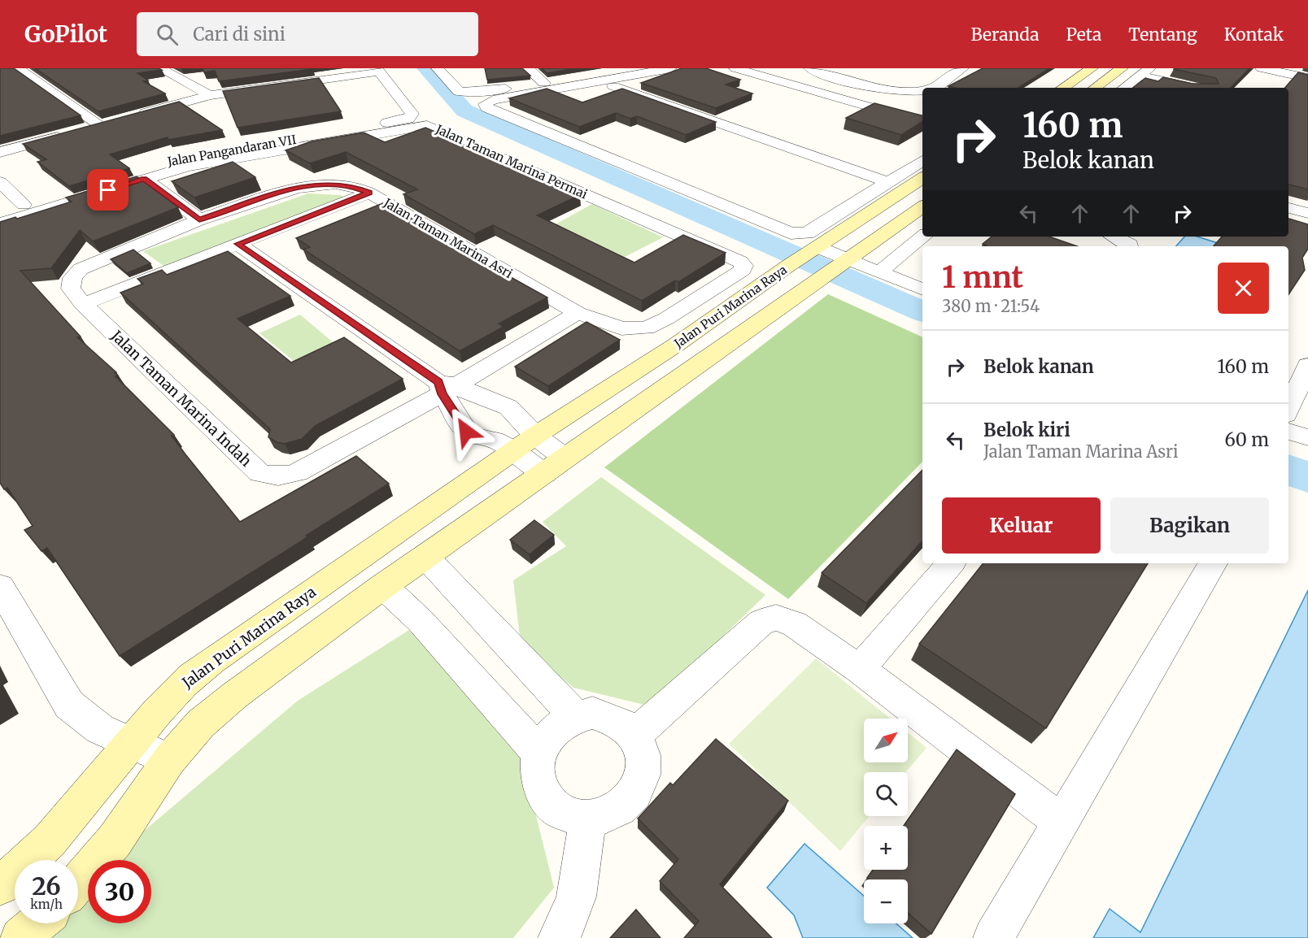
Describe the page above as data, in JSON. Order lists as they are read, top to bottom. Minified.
{"streets":{"street":["Jalan Pangandaran VII","Jalan Taman Marina Permai","Jalan Taman Marina Asri","Jalan Puri Marina Raya","Jalan Taman Marina Indah"]},"crossings":[["Jalan Taman Marina Permai","Jalan Taman Marina Asri"],["Jalan Taman Marina Permai","Jalan Taman Marina Indah"],["Jalan Taman Marina Asri","Jalan Taman Marina Indah"]],"north":"top right","page":{"header":"GoPilot","search":"Cari di sini","nav":["Beranda","Peta","Tentang","Kontak"],"turn":["160 m","Belok kanan"],"heading":["1 mnt","380 m · 21:54"],"list":[{"name":"Belok kanan","value":"160 m"},{"name":"Belok kiri","note":"Jalan Taman Marina Asri","value":"60 m"}],"buttons":["Keluar","Bagikan"],"map_buttons":["+","−"],"speed":"26 km/h","limit":"30"}}
